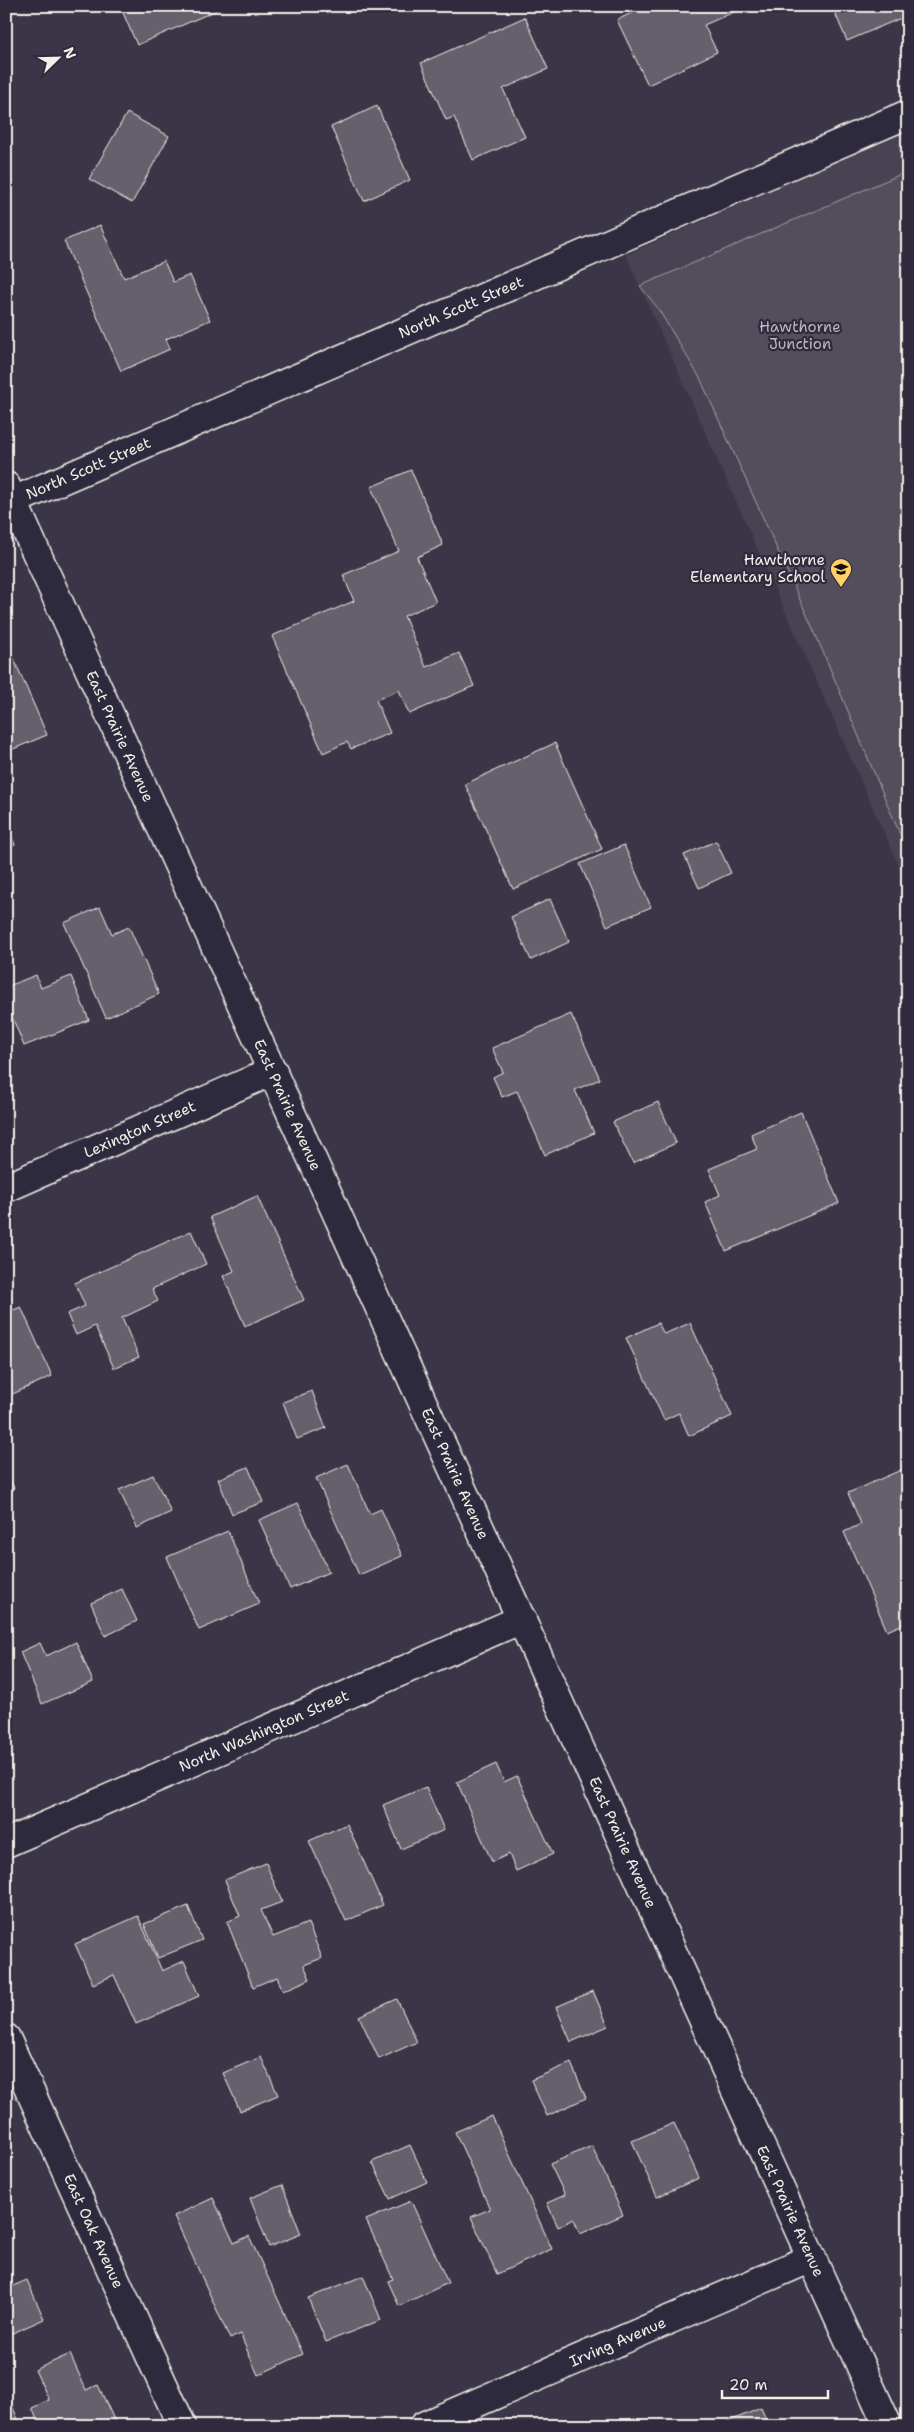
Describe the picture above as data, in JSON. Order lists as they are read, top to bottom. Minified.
{"streets":{"street":["North Scott Street","East Prairie Avenue","Lexington Street","North Washington Street","East Oak Avenue","Irving Avenue"]},"crossings":[["North Scott Street","East Prairie Avenue"],["East Prairie Avenue","Lexington Street"],["East Prairie Avenue","North Washington Street"],["East Prairie Avenue","Irving Avenue"]],"parks":["Hawthorne Junction"],"places":{"school or university":["Hawthorne Elementary School"]},"scale_bar":"20 m","north":"top right"}
